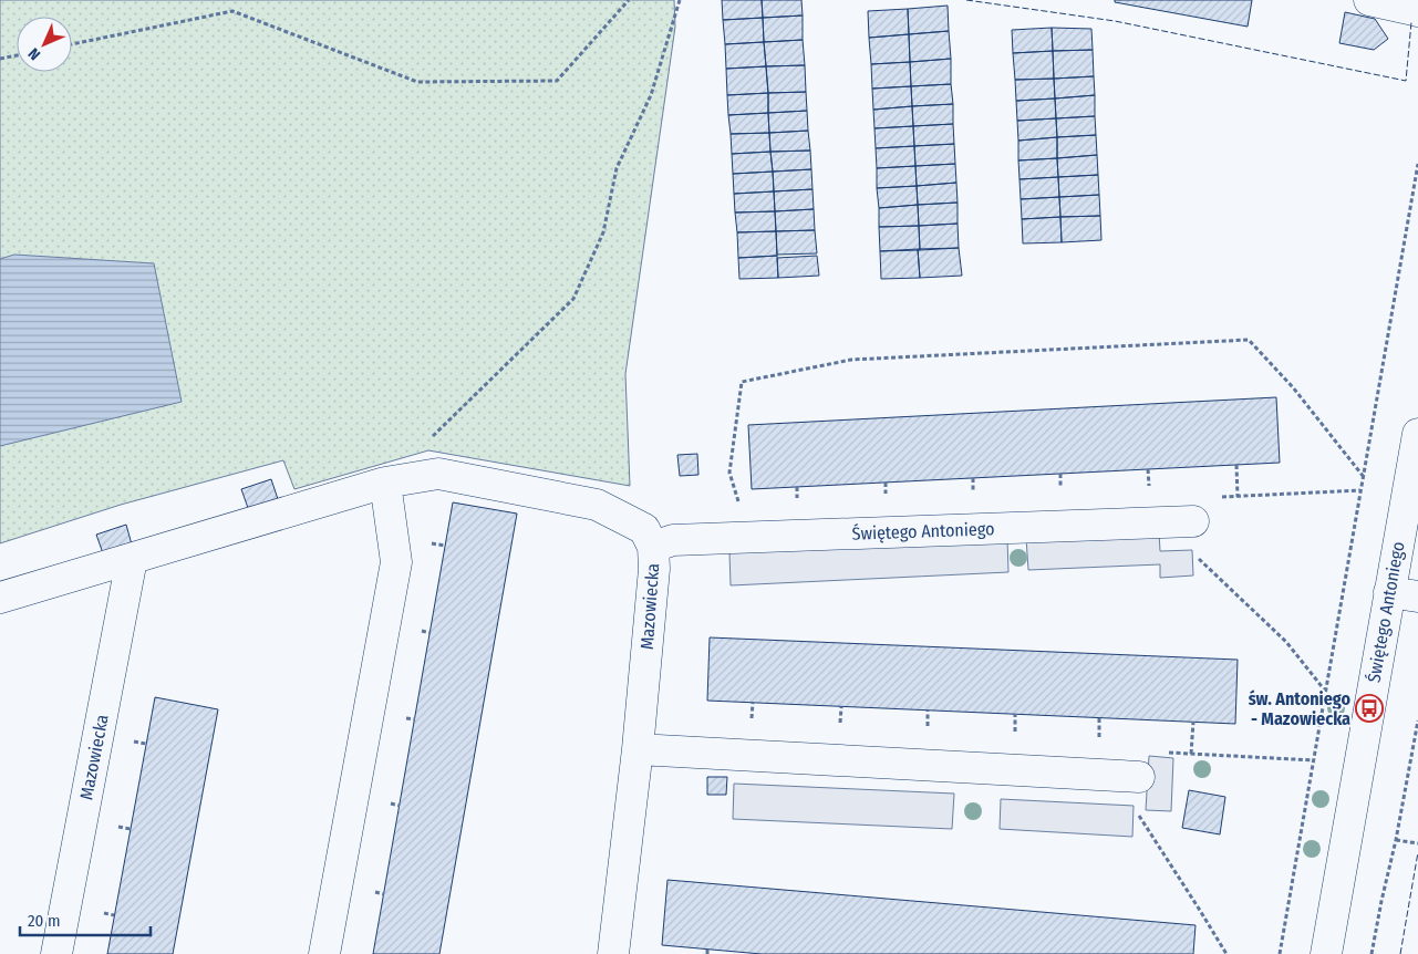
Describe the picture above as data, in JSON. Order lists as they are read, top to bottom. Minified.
{"streets":{"street":["Świętego Antoniego","Mazowiecka"]},"crossings":[["Świętego Antoniego","Mazowiecka"]],"places":{"bus stop":["św. Antoniego - Mazowiecka"]},"scale_bar":"20 m","north":"bottom left"}
